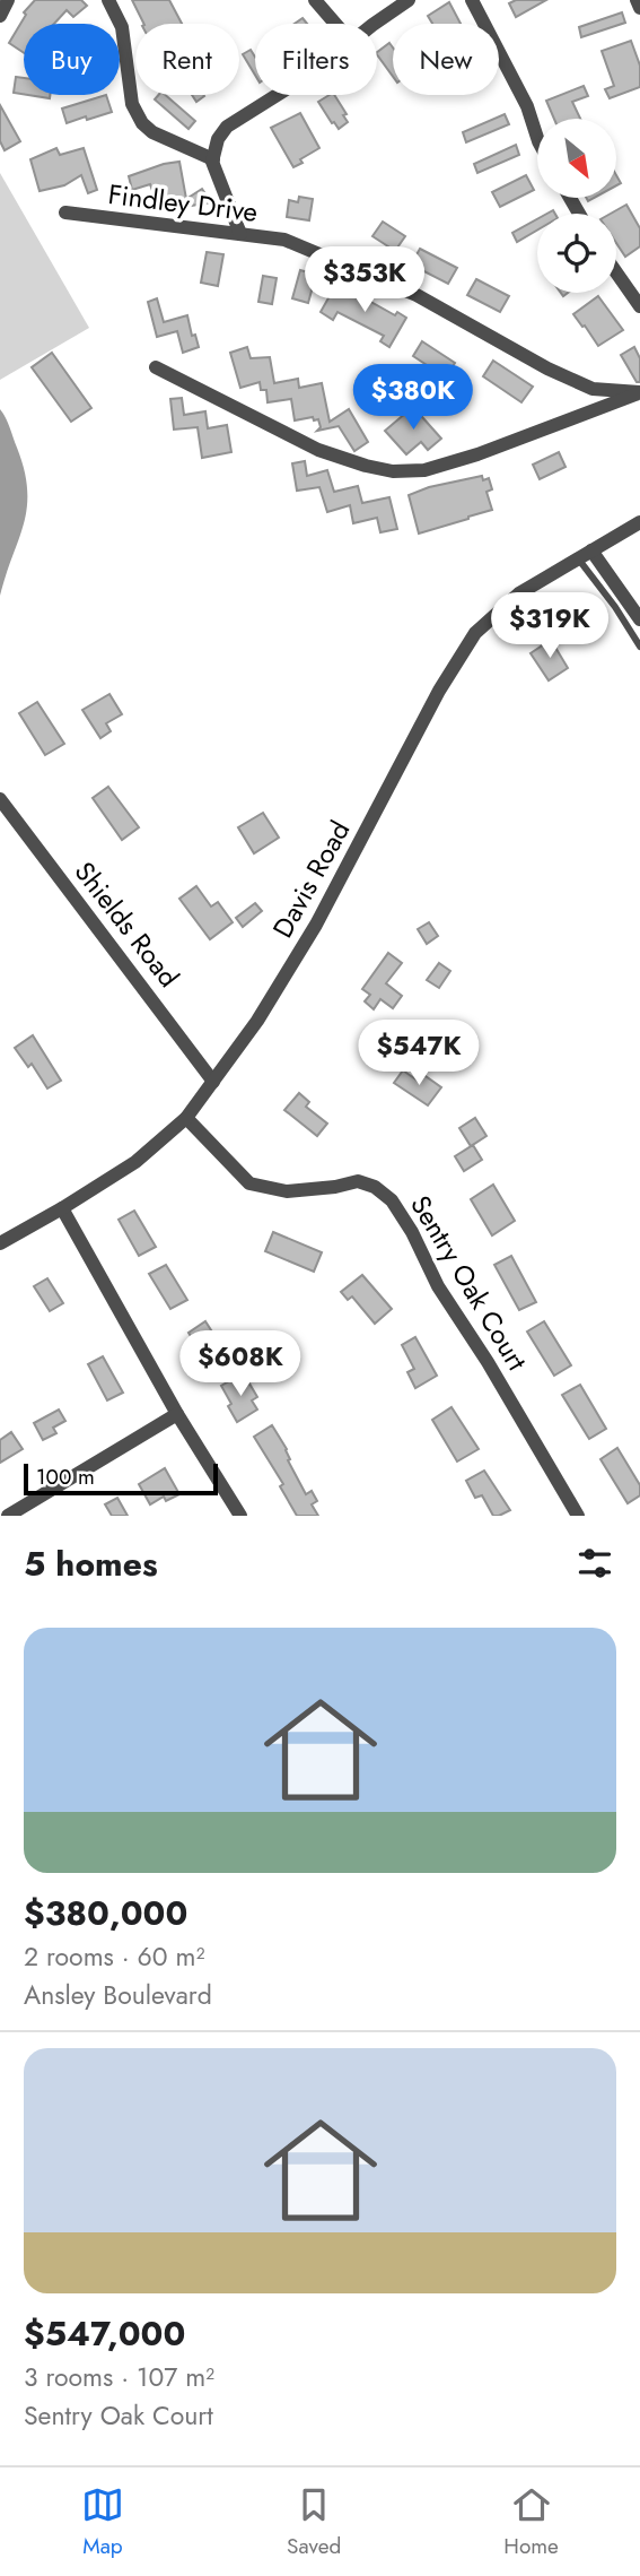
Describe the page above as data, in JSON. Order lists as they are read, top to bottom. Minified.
{"streets":{"street":["Findley Drive","Davis Road","Shields Road","Sentry Oak Court"]},"crossings":[["Davis Road","Shields Road"],["Davis Road","Sentry Oak Court"]],"scale_bar":"100 m","north":"bottom right","page":{"chip":["Buy","Rent","Filters","New"],"price":["$353K","$380K","$319K","$547K","$608K"],"scale":"100 m","heading":"5 homes","list":[{"name":"$380,000","note":"2 rooms · 60 m² · Ansley Boulevard"},{"name":"$547,000","note":"3 rooms · 107 m² · Sentry Oak Court"}],"tabs":["Map","Saved","Home"]}}
